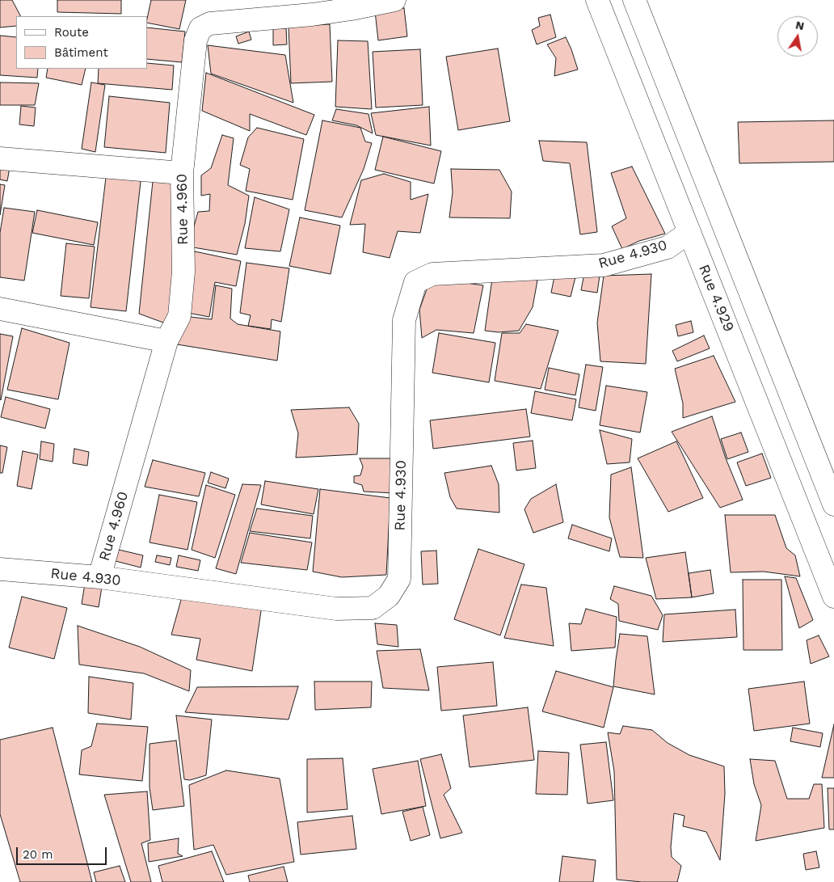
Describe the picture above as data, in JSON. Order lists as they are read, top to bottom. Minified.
{"streets":{"street":["Rue 4.960","Rue 4.930","Rue 4.929"]},"crossings":[["Rue 4.960","Rue 4.930"],["Rue 4.930","Rue 4.929"]],"legend":["Route","Bâtiment"],"scale_bar":"20 m","north":"top"}
